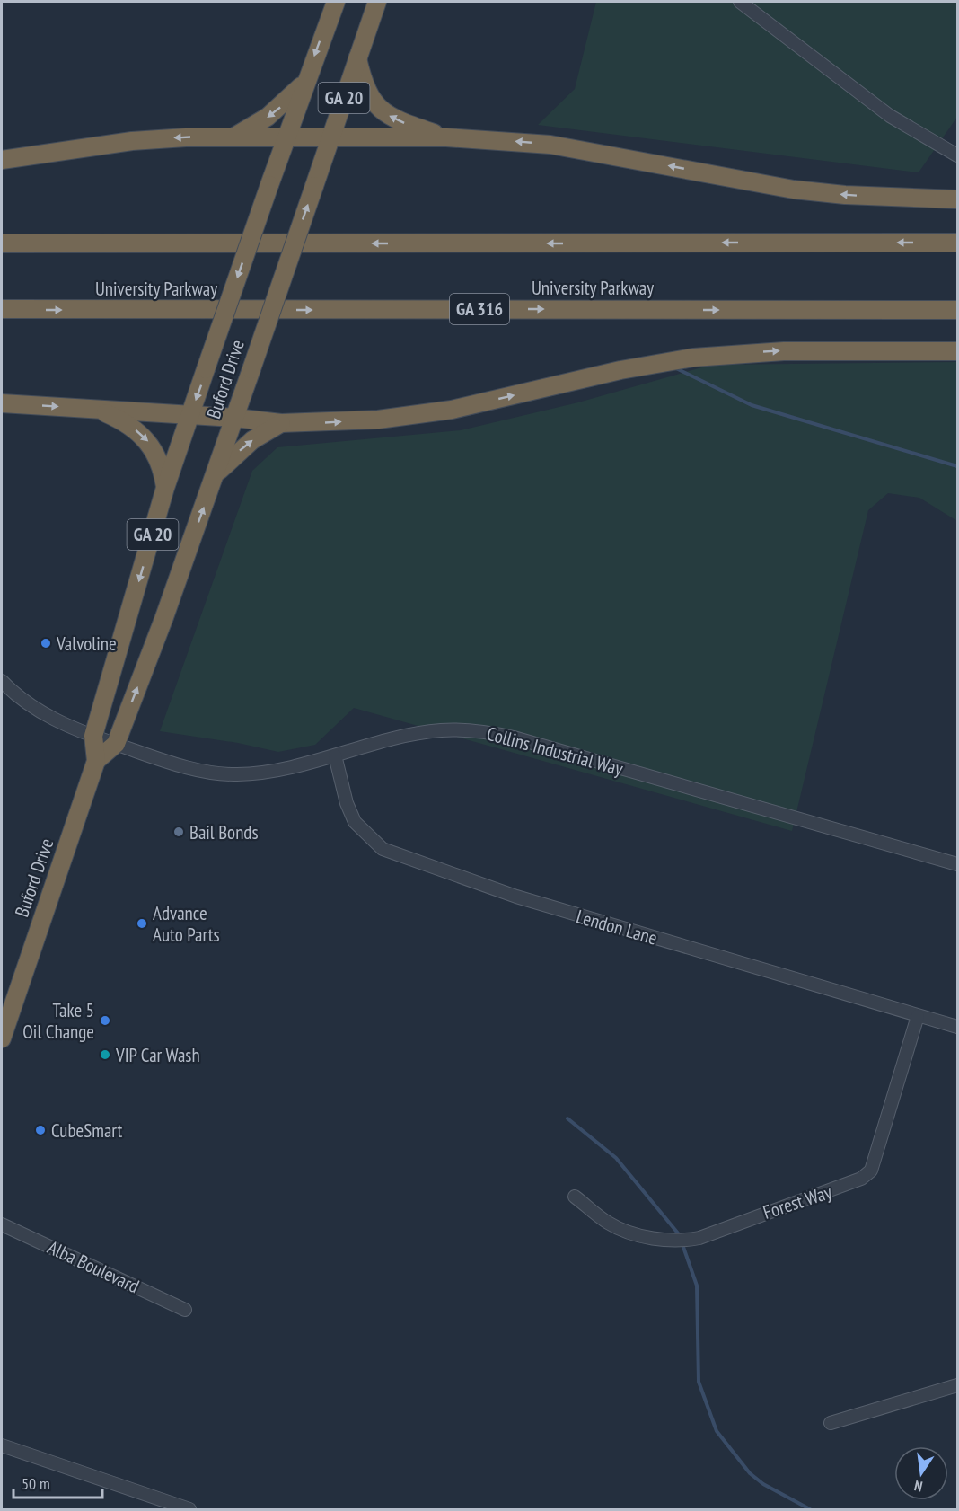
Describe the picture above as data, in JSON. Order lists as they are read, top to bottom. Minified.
{"streets":{"highway":["GA 20","University Parkway","GA 316","Buford Drive"],"street":["Collins Industrial Way","Lendon Lane","Forest Way","Alba Boulevard"]},"crossings":[["Buford Drive","Collins Industrial Way"],["Collins Industrial Way","Lendon Lane"],["Lendon Lane","Forest Way"]],"places":["Valvoline","Bail Bonds","Advance Auto Parts","Take 5 Oil Change","VIP Car Wash","CubeSmart"],"scale_bar":"50 m","north":"bottom"}
